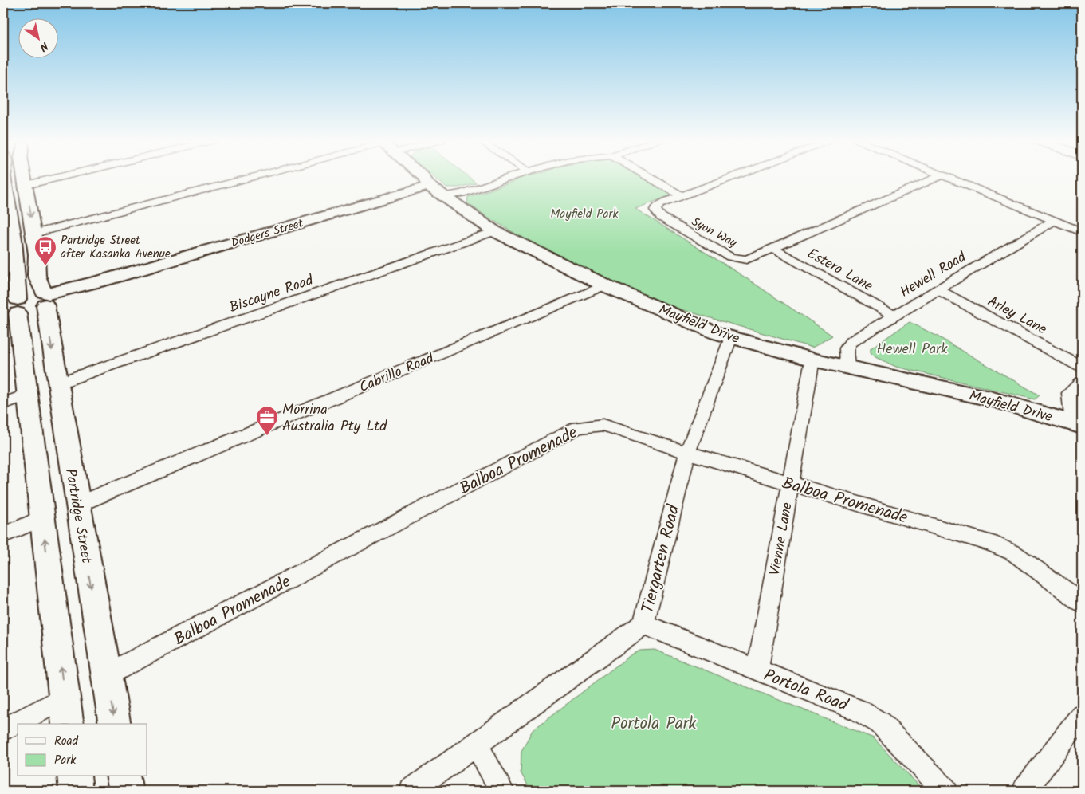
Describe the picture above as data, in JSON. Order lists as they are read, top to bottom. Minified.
{"streets":{"main road":["Dodgers Street","Mayfield Drive","Partridge Street"],"street":["Syon Way","Estero Lane","Hewell Road","Biscayne Road","Arley Lane","Cabrillo Road","Balboa Promenade","Vienne Lane","Tiergarten Road","Portola Road"]},"crossings":[["Syon Way","Estero Lane"],["Dodgers Street","Mayfield Drive"],["Dodgers Street","Partridge Street"],["Estero Lane","Hewell Road"],["Hewell Road","Arley Lane"],["Hewell Road","Mayfield Drive"],["Biscayne Road","Mayfield Drive"],["Biscayne Road","Partridge Street"],["Mayfield Drive","Cabrillo Road"],["Mayfield Drive","Vienne Lane"],["Mayfield Drive","Tiergarten Road"],["Cabrillo Road","Partridge Street"],["Balboa Promenade","Partridge Street"],["Balboa Promenade","Vienne Lane"],["Balboa Promenade","Tiergarten Road"],["Vienne Lane","Portola Road"],["Tiergarten Road","Portola Road"]],"parks":["Mayfield Park","Hewell Park","Portola Park"],"places":{"bus stop":["Partridge Street after Kasanka Avenue"],"office":["Morrina Australia Pty Ltd"]},"legend":["Road","Park"],"north":"bottom right"}
